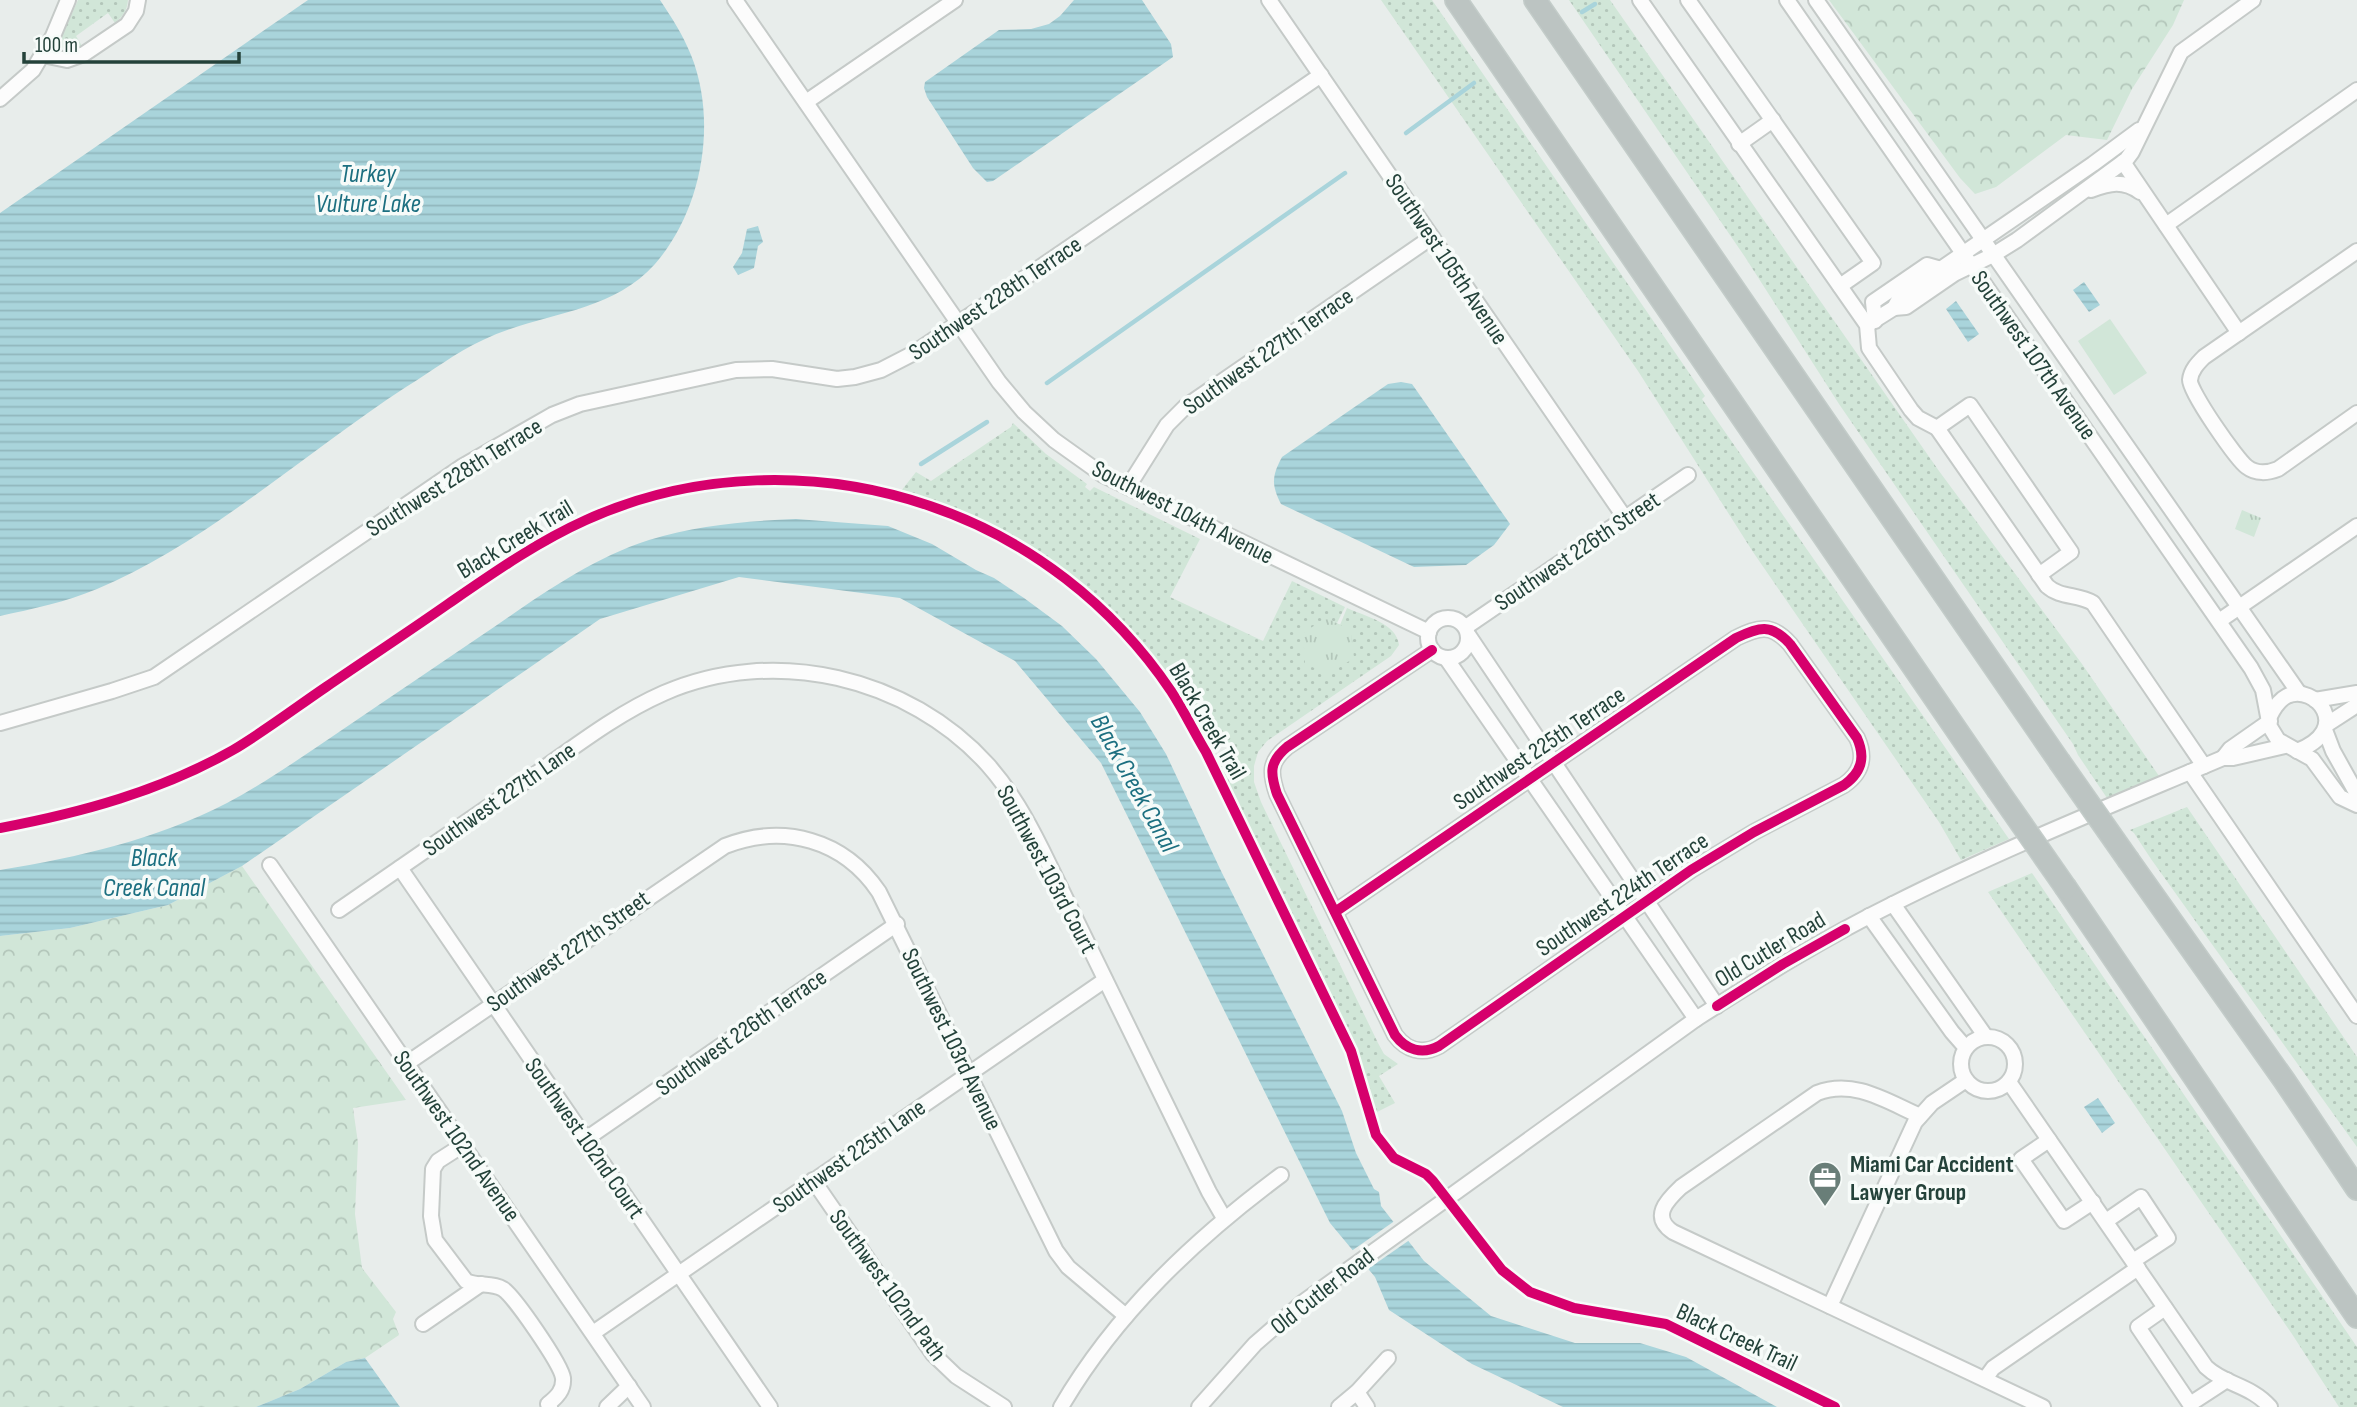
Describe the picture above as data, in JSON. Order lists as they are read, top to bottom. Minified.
{"streets":{"street":["Southwest 105th Avenue","Southwest 228th Terrace","Southwest 227th Terrace","Southwest 107th Avenue","Southwest 104th Avenue","Southwest 226th Street","Southwest 225th Terrace","Southwest 227th Lane","Southwest 103rd Court","Southwest 224th Terrace","Old Cutler Road","Southwest 227th Street","Southwest 226th Terrace","Southwest 103rd Avenue","Southwest 102nd Avenue","Southwest 102nd Court","Southwest 225th Lane","Southwest 102nd Path"],"cycle path":["Black Creek Trail"]},"crossings":[["Southwest 105th Avenue","Southwest 228th Terrace"],["Southwest 105th Avenue","Southwest 227th Terrace"],["Southwest 105th Avenue","Southwest 226th Street"],["Southwest 228th Terrace","Southwest 104th Avenue"],["Southwest 227th Terrace","Southwest 104th Avenue"],["Southwest 107th Avenue","Old Cutler Road"],["Southwest 104th Avenue","Southwest 226th Street"],["Southwest 225th Terrace","Southwest 224th Terrace"],["Southwest 227th Lane","Southwest 103rd Court"],["Southwest 227th Lane","Southwest 102nd Court"],["Southwest 103rd Court","Southwest 225th Lane"],["Southwest 227th Street","Southwest 103rd Avenue"],["Southwest 227th Street","Southwest 102nd Avenue"],["Southwest 227th Street","Southwest 102nd Court"],["Southwest 226th Terrace","Southwest 103rd Avenue"],["Southwest 226th Terrace","Southwest 102nd Court"],["Southwest 103rd Avenue","Southwest 225th Lane"],["Southwest 102nd Avenue","Southwest 225th Lane"],["Southwest 102nd Court","Southwest 225th Lane"],["Southwest 225th Lane","Southwest 102nd Path"]],"water":["Turkey Vulture Lake","Black Creek Canal"],"places":{"office":["Miami Car Accident Lawyer Group"]},"scale_bar":"100 m"}
